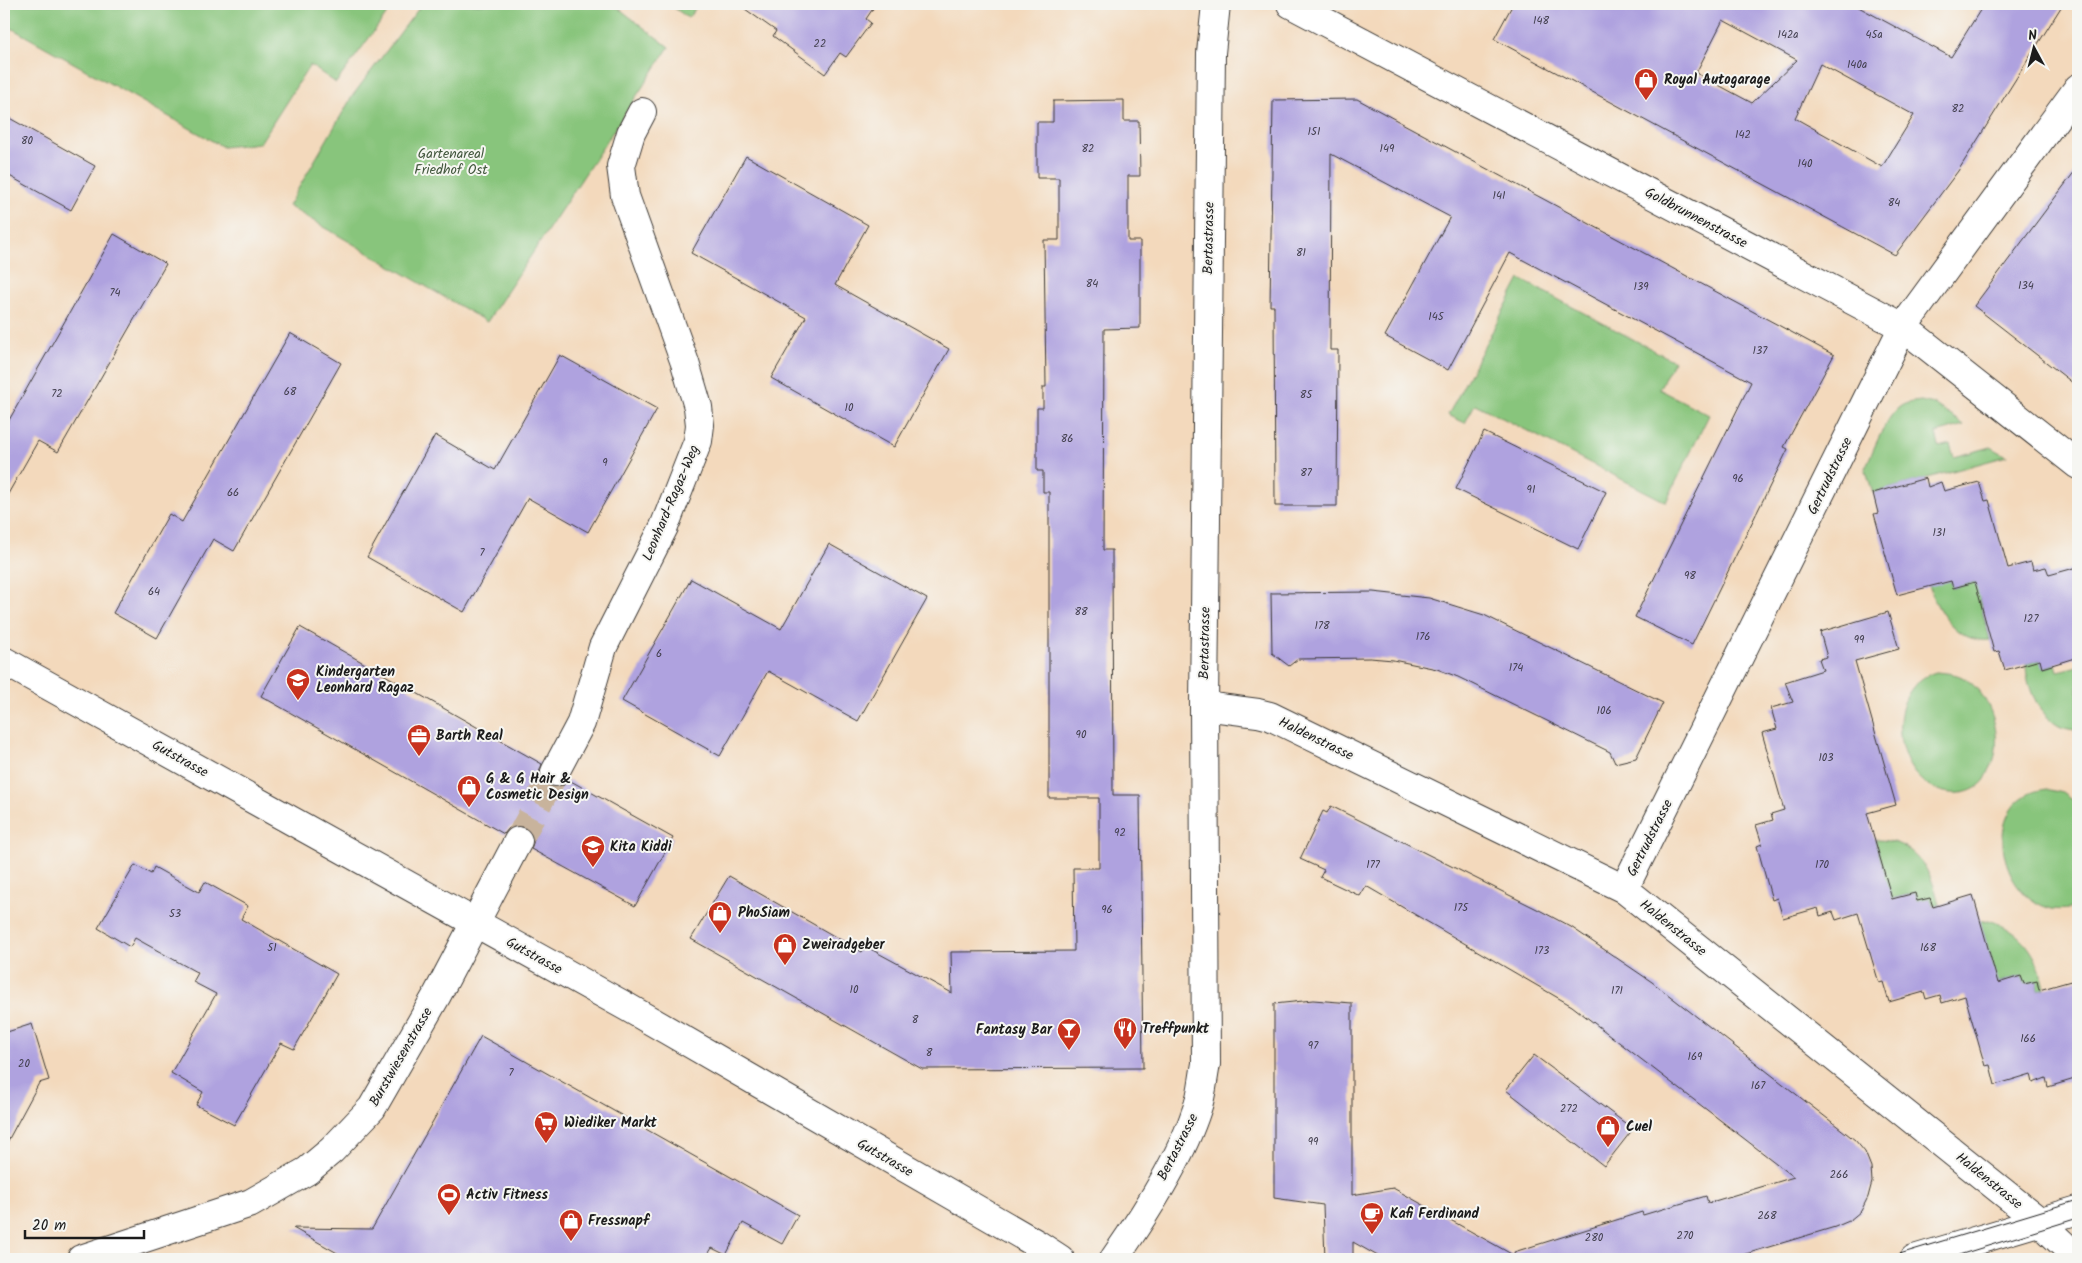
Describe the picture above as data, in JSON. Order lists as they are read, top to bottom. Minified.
{"streets":{"street":["Goldbrunnenstrasse","Bertastrasse","Gertrudstrasse","Leonhard-Ragaz-Weg","Haldenstrasse","Gutstrasse","Burstwiesenstrasse"]},"crossings":[["Goldbrunnenstrasse","Gertrudstrasse"],["Bertastrasse","Haldenstrasse"],["Gertrudstrasse","Haldenstrasse"],["Gutstrasse","Burstwiesenstrasse"]],"parks":["Gartenareal Friedhof Ost"],"places":{"shop":["Royal Autogarage","G & G Hair & Cosmetic Design","PhoSiam","Zweiradgeber","Cuel","Fressnapf"],"school or university":["Kindergarten Leonhard Ragaz","Kita Kiddi"],"office":["Barth Real"],"restaurant":["Treffpunkt"],"bar":["Fantasy Bar"],"supermarket":["Wiediker Markt"],"sports":["Activ Fitness"],"cafe":["Kafi Ferdinand"]},"house_numbers":["148","142a","45a","22","140a","82","151","142","80","82","149","140","141","84","81","84","134","139","74","145","137","68","72","85","10","86","9","87","96","91","66","131","7","98","64","88","127","178","176","99","6","174","106","90","103","92","177","170","175","96","53","51","168","173","10","171","8","166","97","8","169","20","7","167","272","99","266","268","270","280"],"scale_bar":"20 m","north":"top"}
